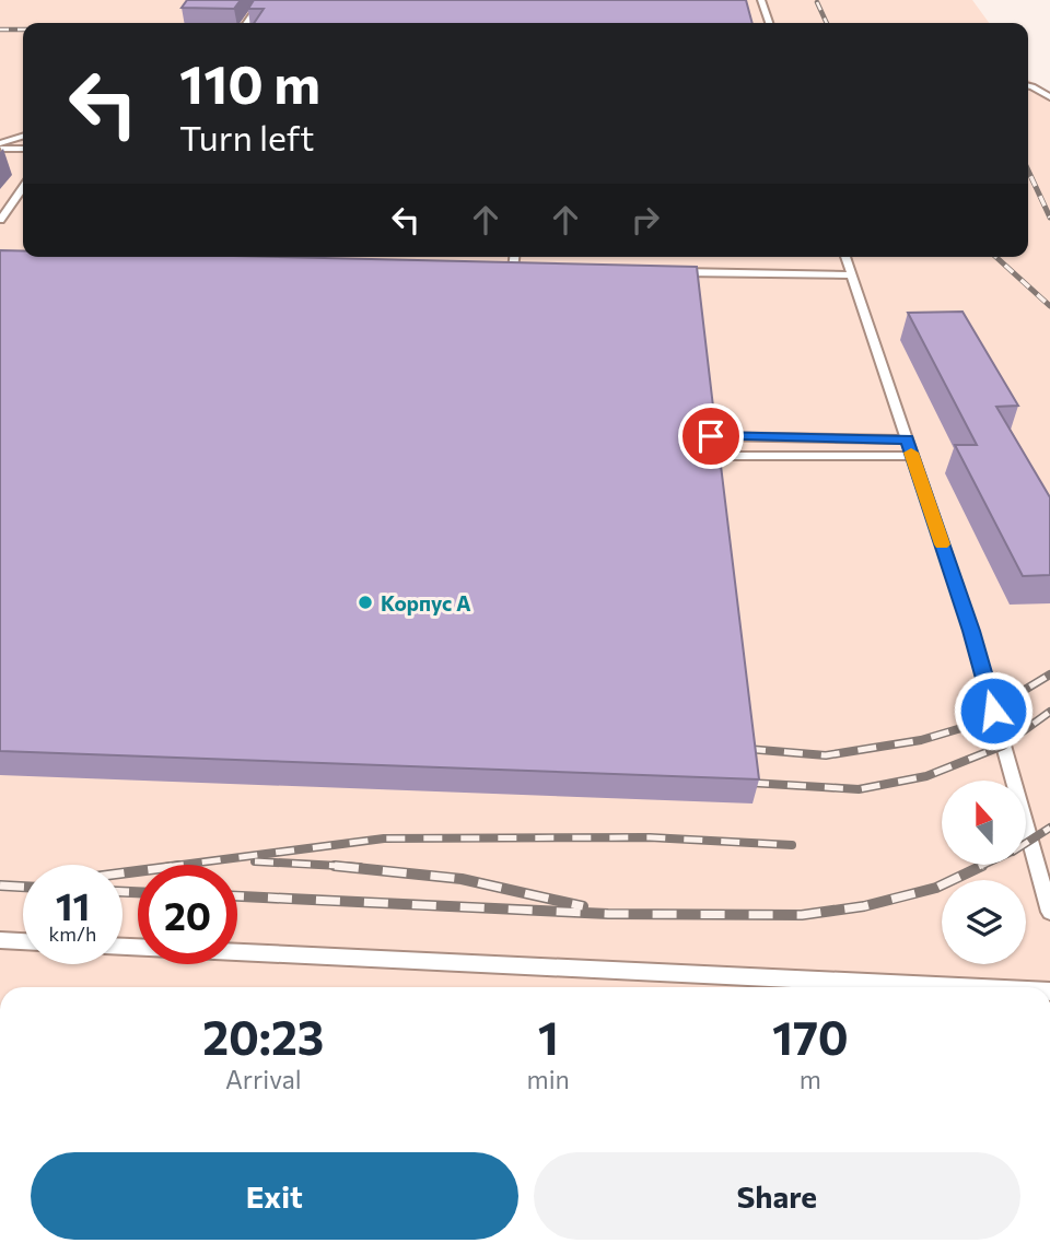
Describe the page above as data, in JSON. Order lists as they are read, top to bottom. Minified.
{"places":["Корпус А"],"north":"top","page":{"turn":["110 m","Turn left"],"speed":"11 km/h","limit":"20","eta":["20:23","Arrival","1","min","170","m"],"buttons":["Exit","Share"]}}
